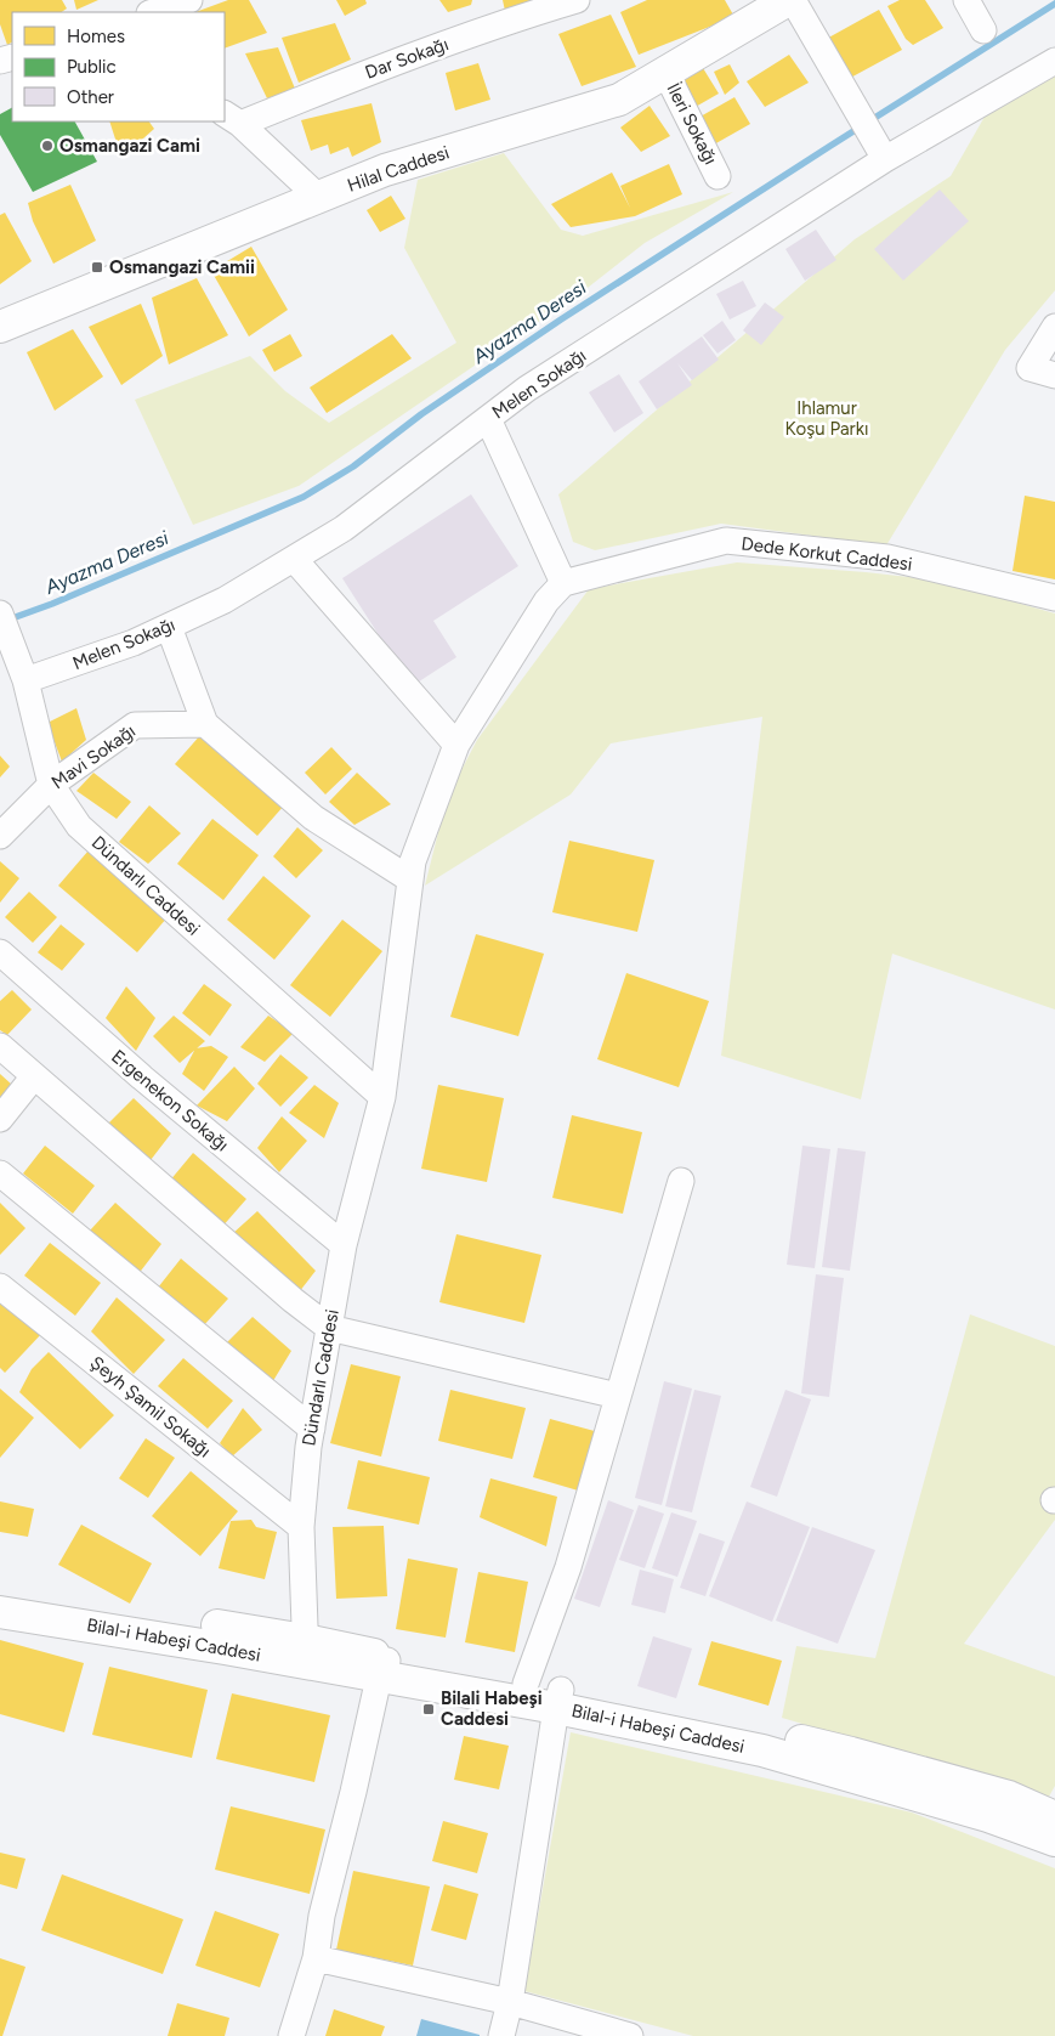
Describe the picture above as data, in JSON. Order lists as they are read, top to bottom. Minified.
{"streets":{"street":["Dar Sokağı","İleri Sokağı","Hilal Caddesi","Melen Sokağı","Dede Korkut Caddesi","Mavi Sokağı","Dündarlı Caddesi","Ergenekon Sokağı","Şeyh Şamil Sokağı","Bilal-i Habeşi Caddesi"]},"crossings":[["İleri Sokağı","Hilal Caddesi"],["Melen Sokağı","Dündarlı Caddesi"],["Dede Korkut Caddesi","Dündarlı Caddesi"],["Mavi Sokağı","Dündarlı Caddesi"],["Dündarlı Caddesi","Ergenekon Sokağı"],["Dündarlı Caddesi","Şeyh Şamil Sokağı"],["Dündarlı Caddesi","Bilal-i Habeşi Caddesi"]],"water":["Ayazma Deresi"],"parks":["Ihlamur Koşu Parkı"],"places":{"other":["Osmangazi Cami"],"transit":["Osmangazi Camii","Bilali Habeşi Caddesi"]},"legend":["Homes","Public","Other"]}
